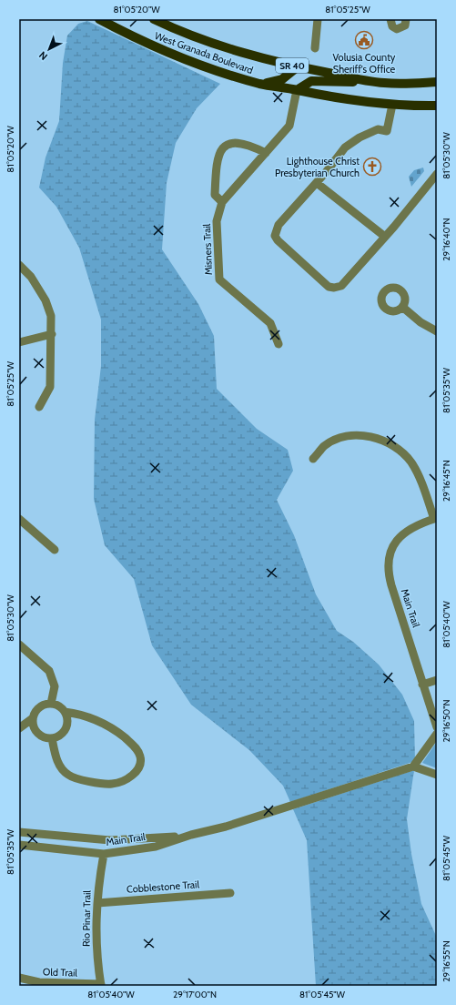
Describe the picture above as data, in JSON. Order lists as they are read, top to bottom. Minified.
{"streets":{"main road":["West Granada Boulevard","SR 40"],"street":["Misners Trail","Main Trail","Cobblestone Trail","Rio Pinar Trail","Old Trail"]},"crossings":[["West Granada Boulevard","Misners Trail"],["Main Trail","Rio Pinar Trail"],["Cobblestone Trail","Rio Pinar Trail"],["Rio Pinar Trail","Old Trail"]],"places":{"public building":["Volusia County Sheriff's Office"],"church":["Lighthouse Christ Presbyterian Church"]},"north":"bottom left","coordinates":["81°05'20\"W","81°05'25\"W","81°05'30\"W","29°16'40\"N","81°05'35\"W","29°16'45\"N","81°05'40\"W","29°16'50\"N","81°05'45\"W","29°16'55\"N","29°17'00\"N"]}
